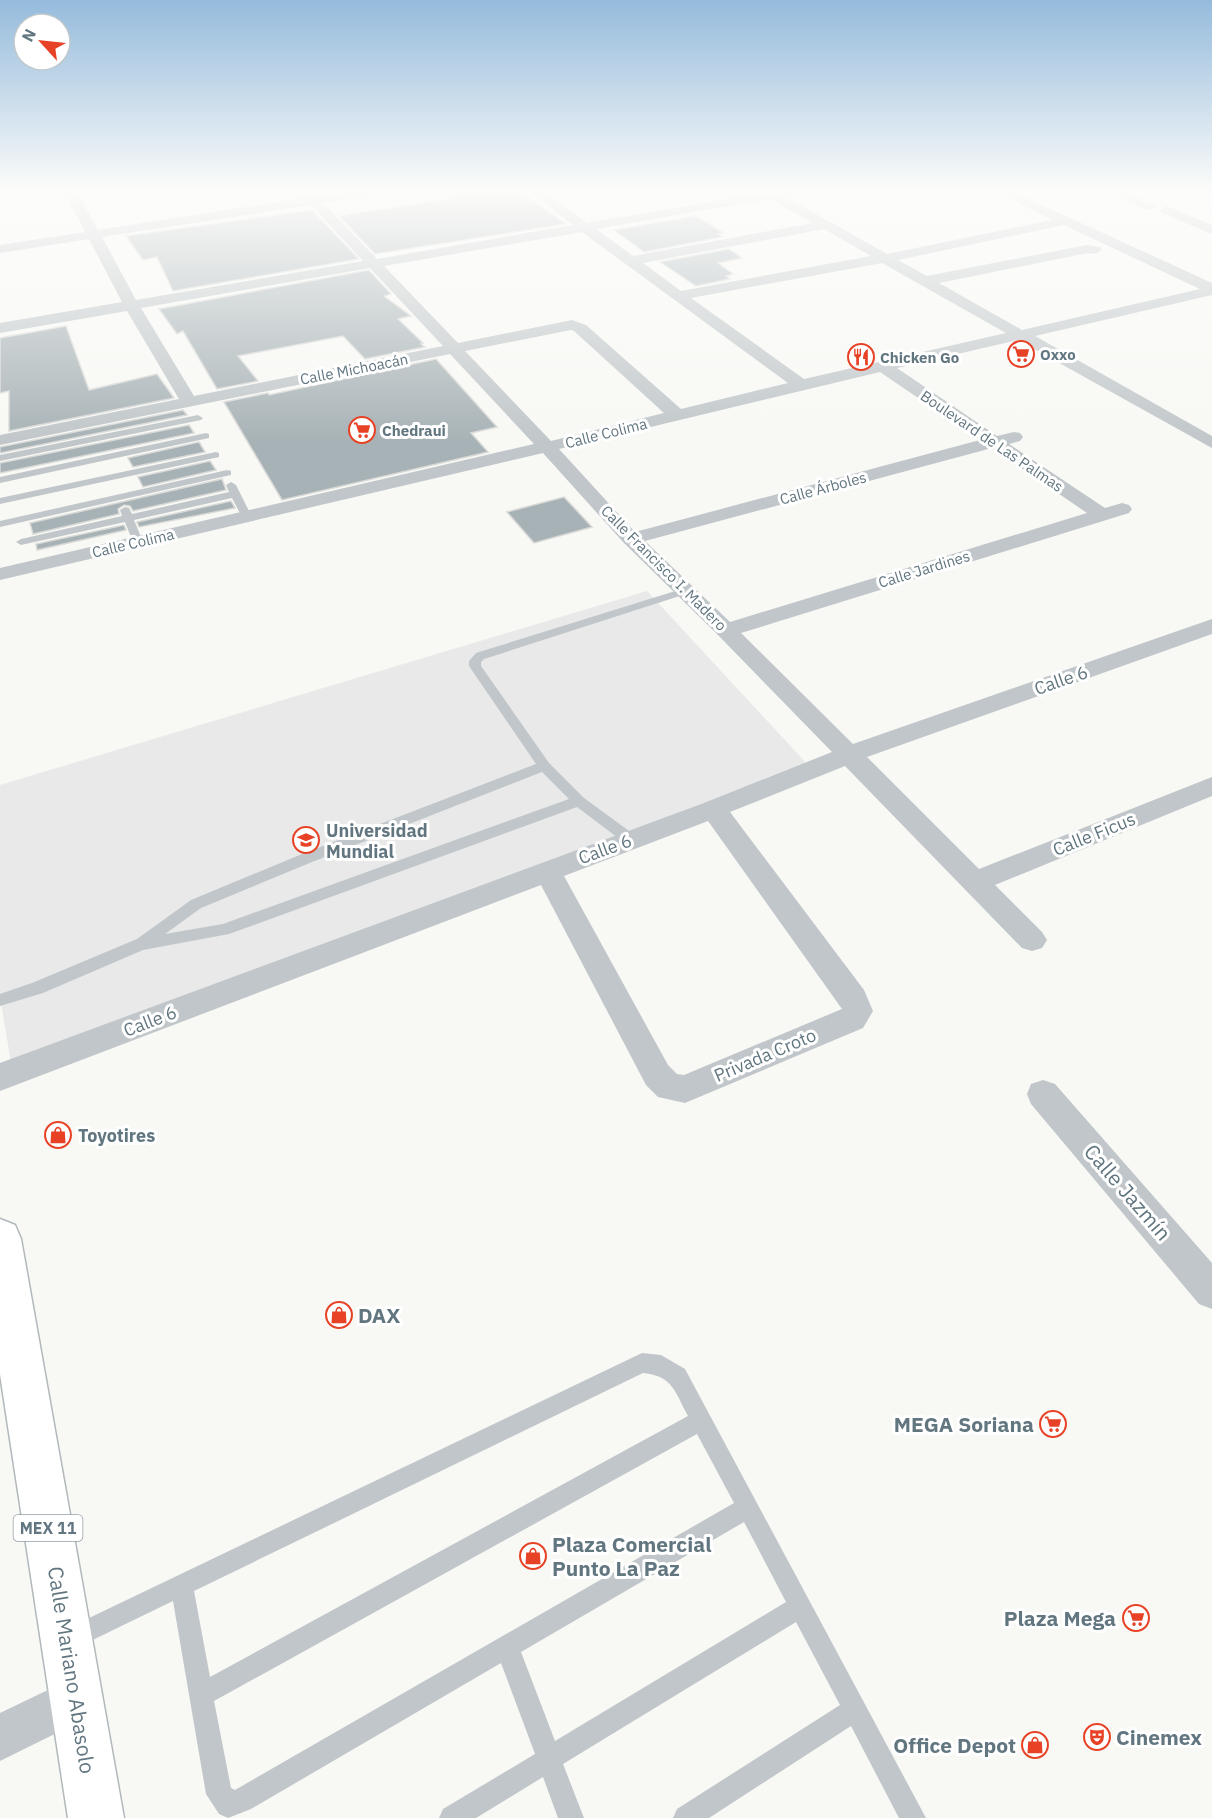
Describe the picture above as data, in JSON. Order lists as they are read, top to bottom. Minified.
{"streets":{"main road":["MEX 11","Calle Mariano Abasolo"],"street":["Calle Michoacán","Calle Colima","Boulevard de Las Palmas","Calle Árboles","Calle Francisco I. Madero","Calle Jardines","Calle 6","Calle Ficus","Privada Croto","Calle Jazmín"]},"crossings":[["Calle Michoacán","Calle Colima"],["Calle Michoacán","Calle Francisco I. Madero"],["Calle Colima","Boulevard de Las Palmas"],["Calle Colima","Calle Francisco I. Madero"],["Boulevard de Las Palmas","Calle Árboles"],["Boulevard de Las Palmas","Calle Jardines"],["Calle Árboles","Calle Francisco I. Madero"],["Calle Francisco I. Madero","Calle Jardines"],["Calle Francisco I. Madero","Calle 6"],["Calle Francisco I. Madero","Calle Ficus"],["Calle 6","Privada Croto"]],"places":{"supermarket":["Oxxo","Chedraui","MEGA Soriana","Plaza Mega"],"restaurant":["Chicken Go"],"school or university":["Universidad Mundial"],"shop":["Toyotires","DAX","Plaza Comercial Punto La Paz","Office Depot"],"theatre":["Cinemex"]},"north":"top left"}
